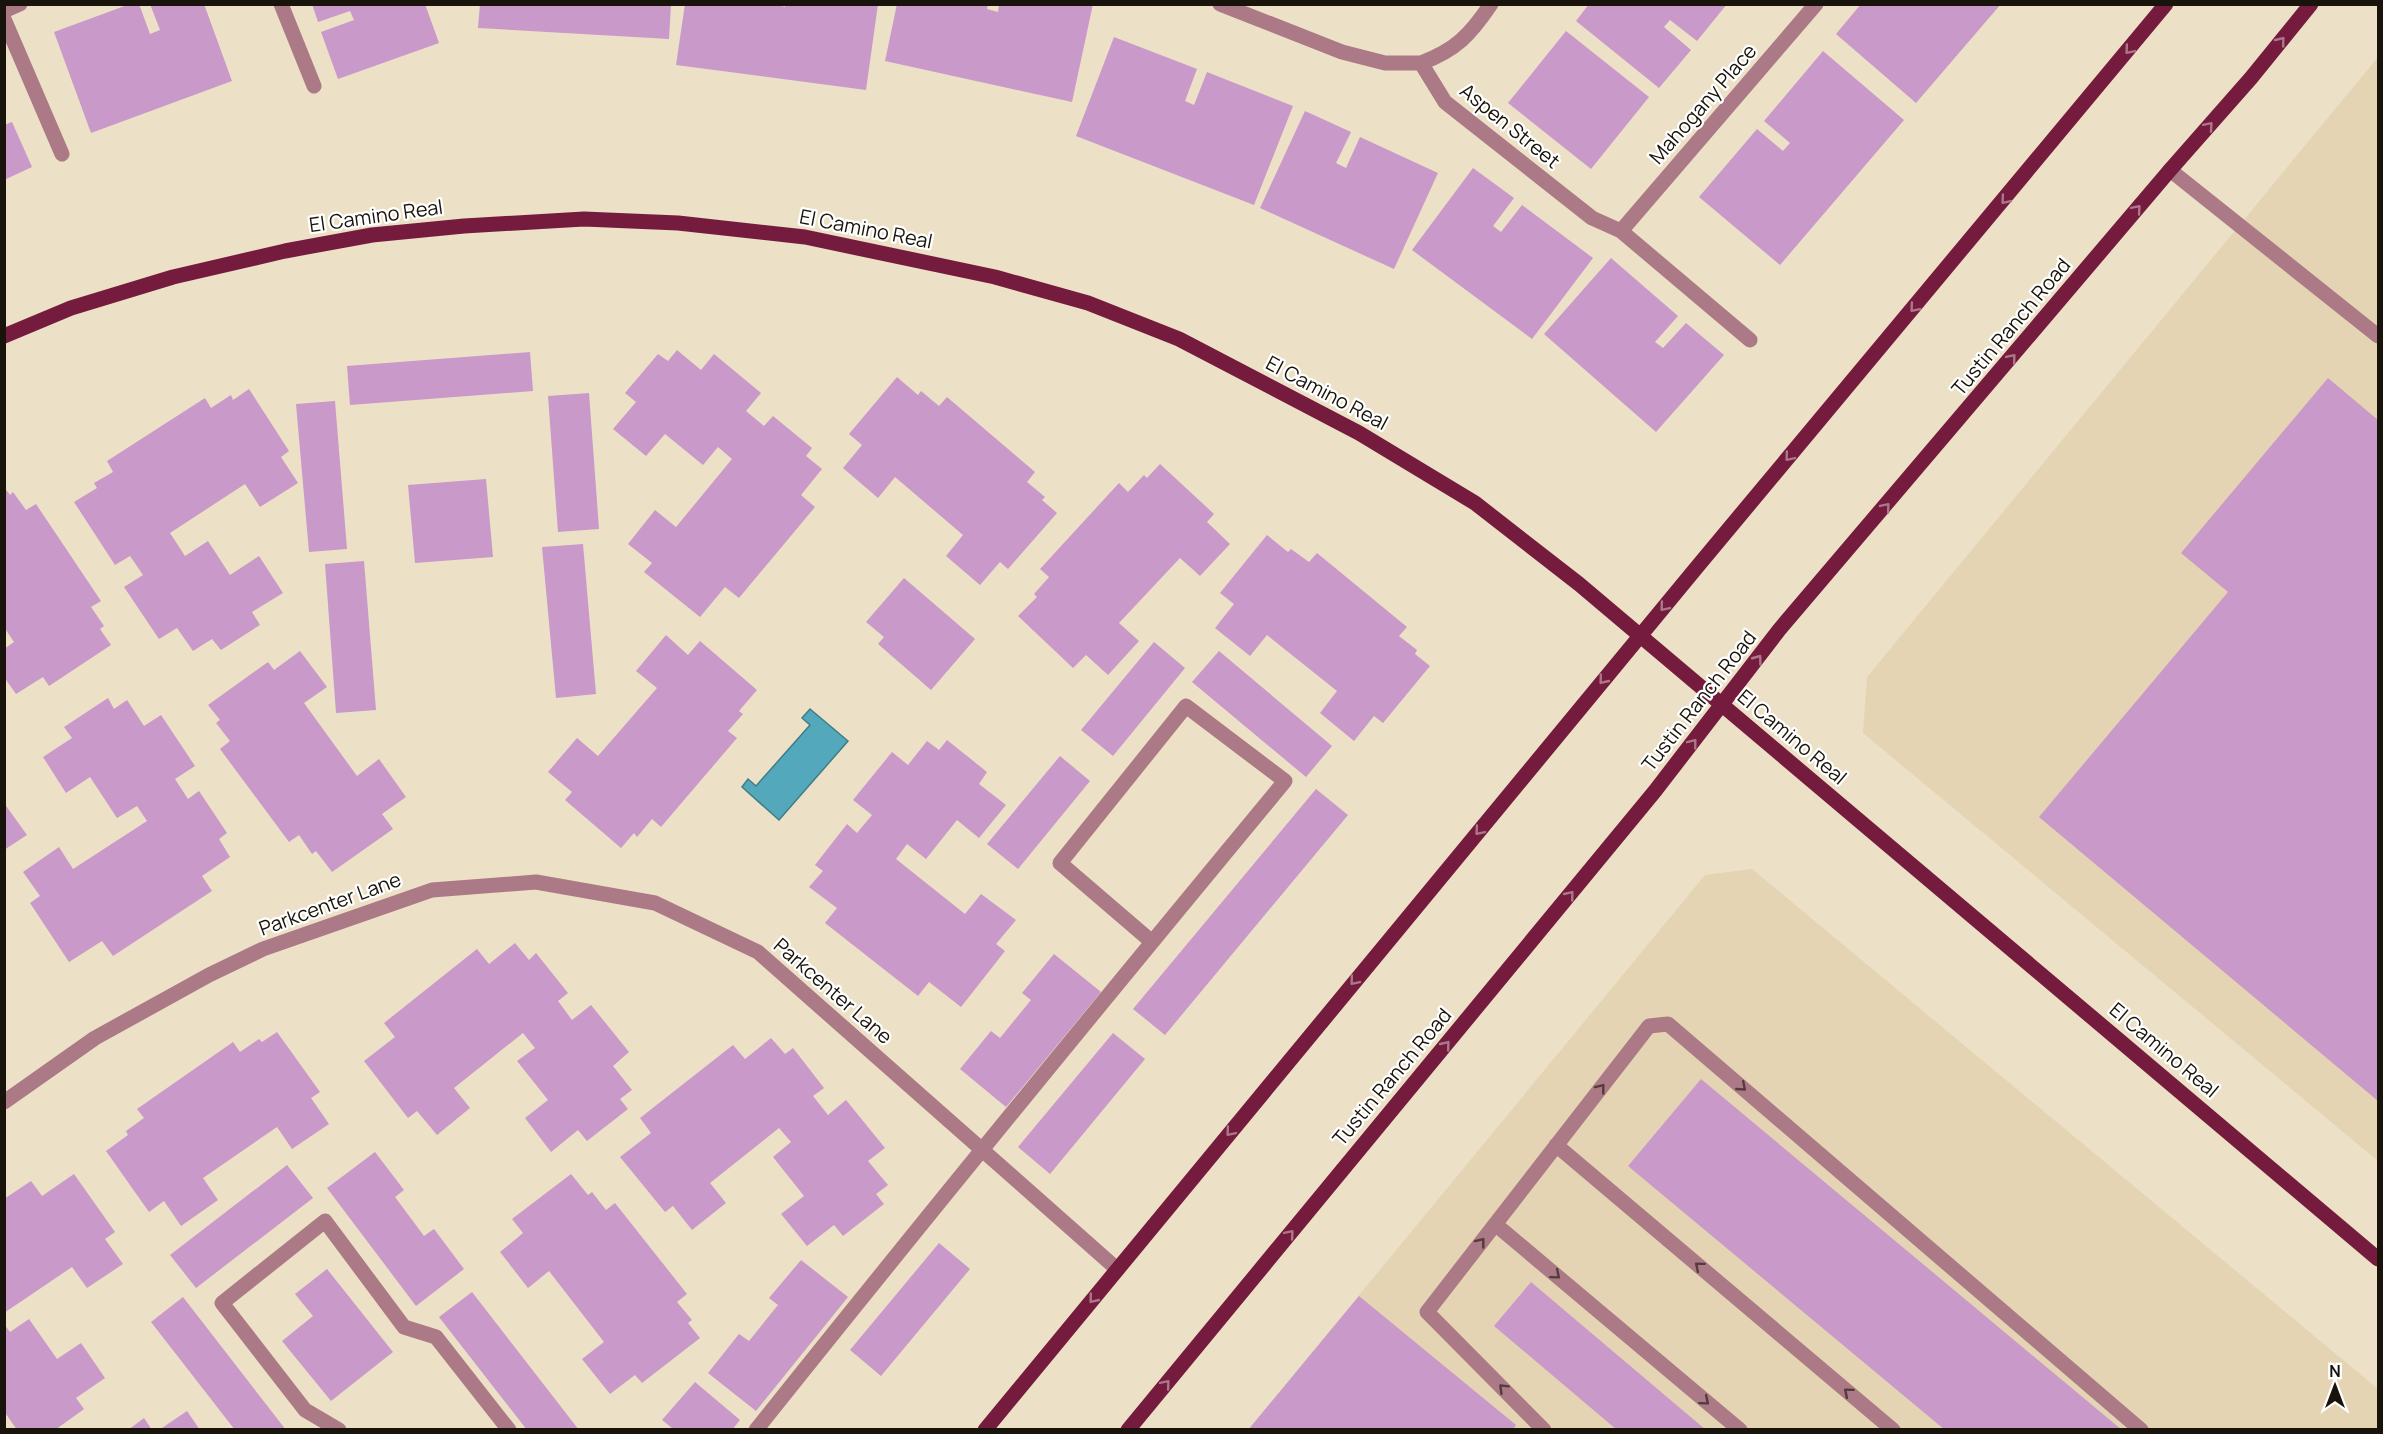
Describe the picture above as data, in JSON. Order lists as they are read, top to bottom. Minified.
{"streets":{"main road":["El Camino Real","Tustin Ranch Road"],"street":["Mahogany Place","Aspen Street","Parkcenter Lane"]},"crossings":[["Mahogany Place","Aspen Street"],["El Camino Real","Tustin Ranch Road"]],"north":"top"}
